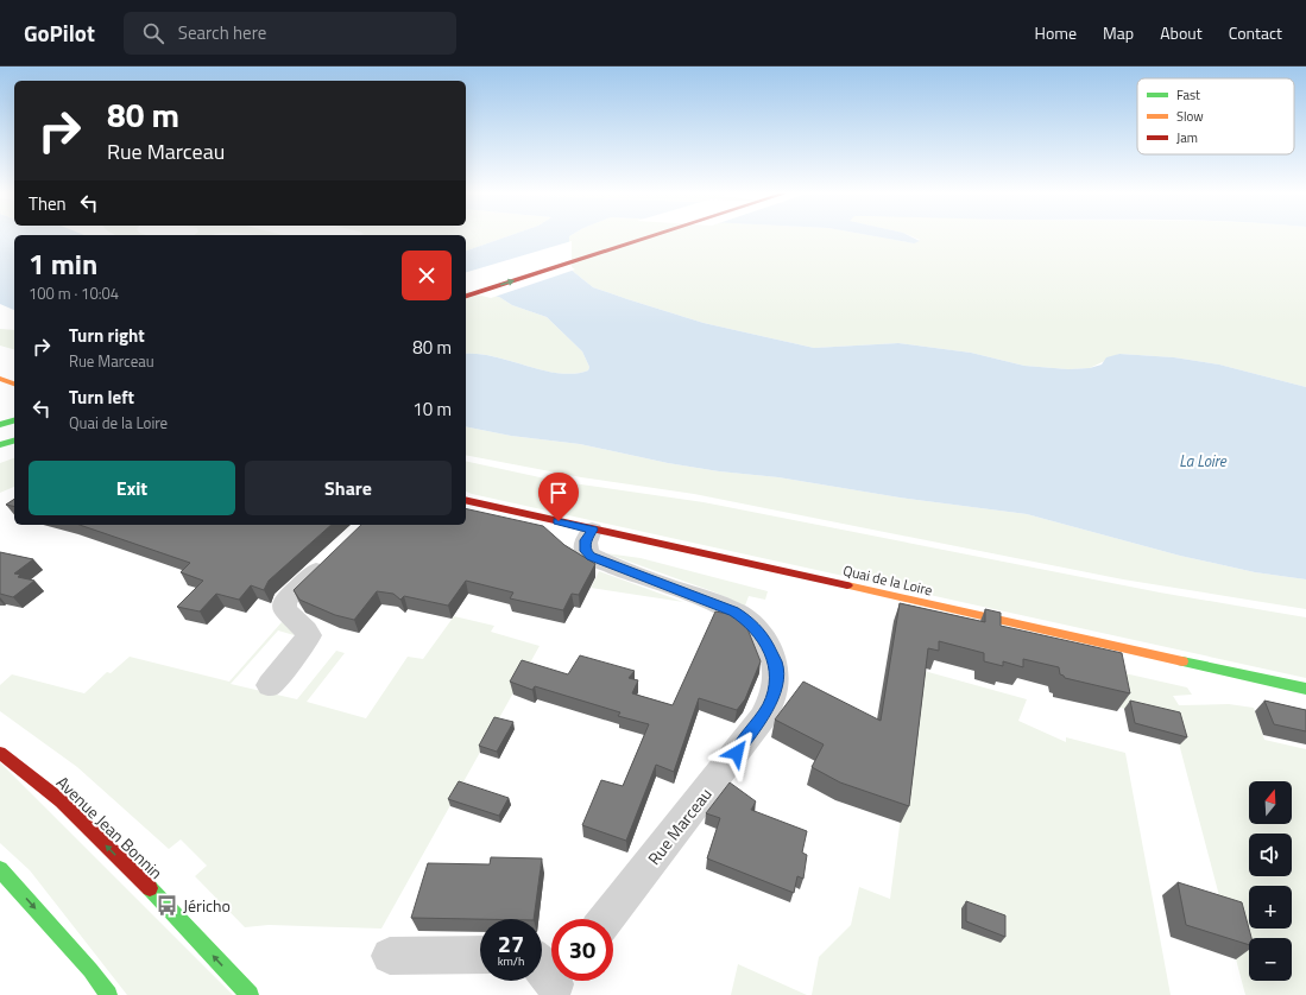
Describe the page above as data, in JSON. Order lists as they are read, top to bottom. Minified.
{"streets":{"main road":["Quai de la Loire","Avenue Jean Bonnin"],"street":["Rue Marceau"]},"crossings":[["Quai de la Loire","Rue Marceau"]],"one_way":["Avenue Jean Bonnin"],"water":["La Loire"],"places":{"bus stop":["Jéricho"]},"legend":["Fast","Slow","Jam"],"north":"top","page":{"header":"GoPilot","search":"Search here","nav":["Home","Map","About","Contact"],"turn":["80 m","Rue Marceau"],"then":"Then","heading":["1 min","100 m · 10:04"],"list":[{"name":"Turn right","note":"Rue Marceau","value":"80 m"},{"name":"Turn left","note":"Quai de la Loire","value":"10 m"}],"buttons":["Exit","Share"],"map_buttons":["+","−"],"speed":"27 km/h","limit":"30"}}
